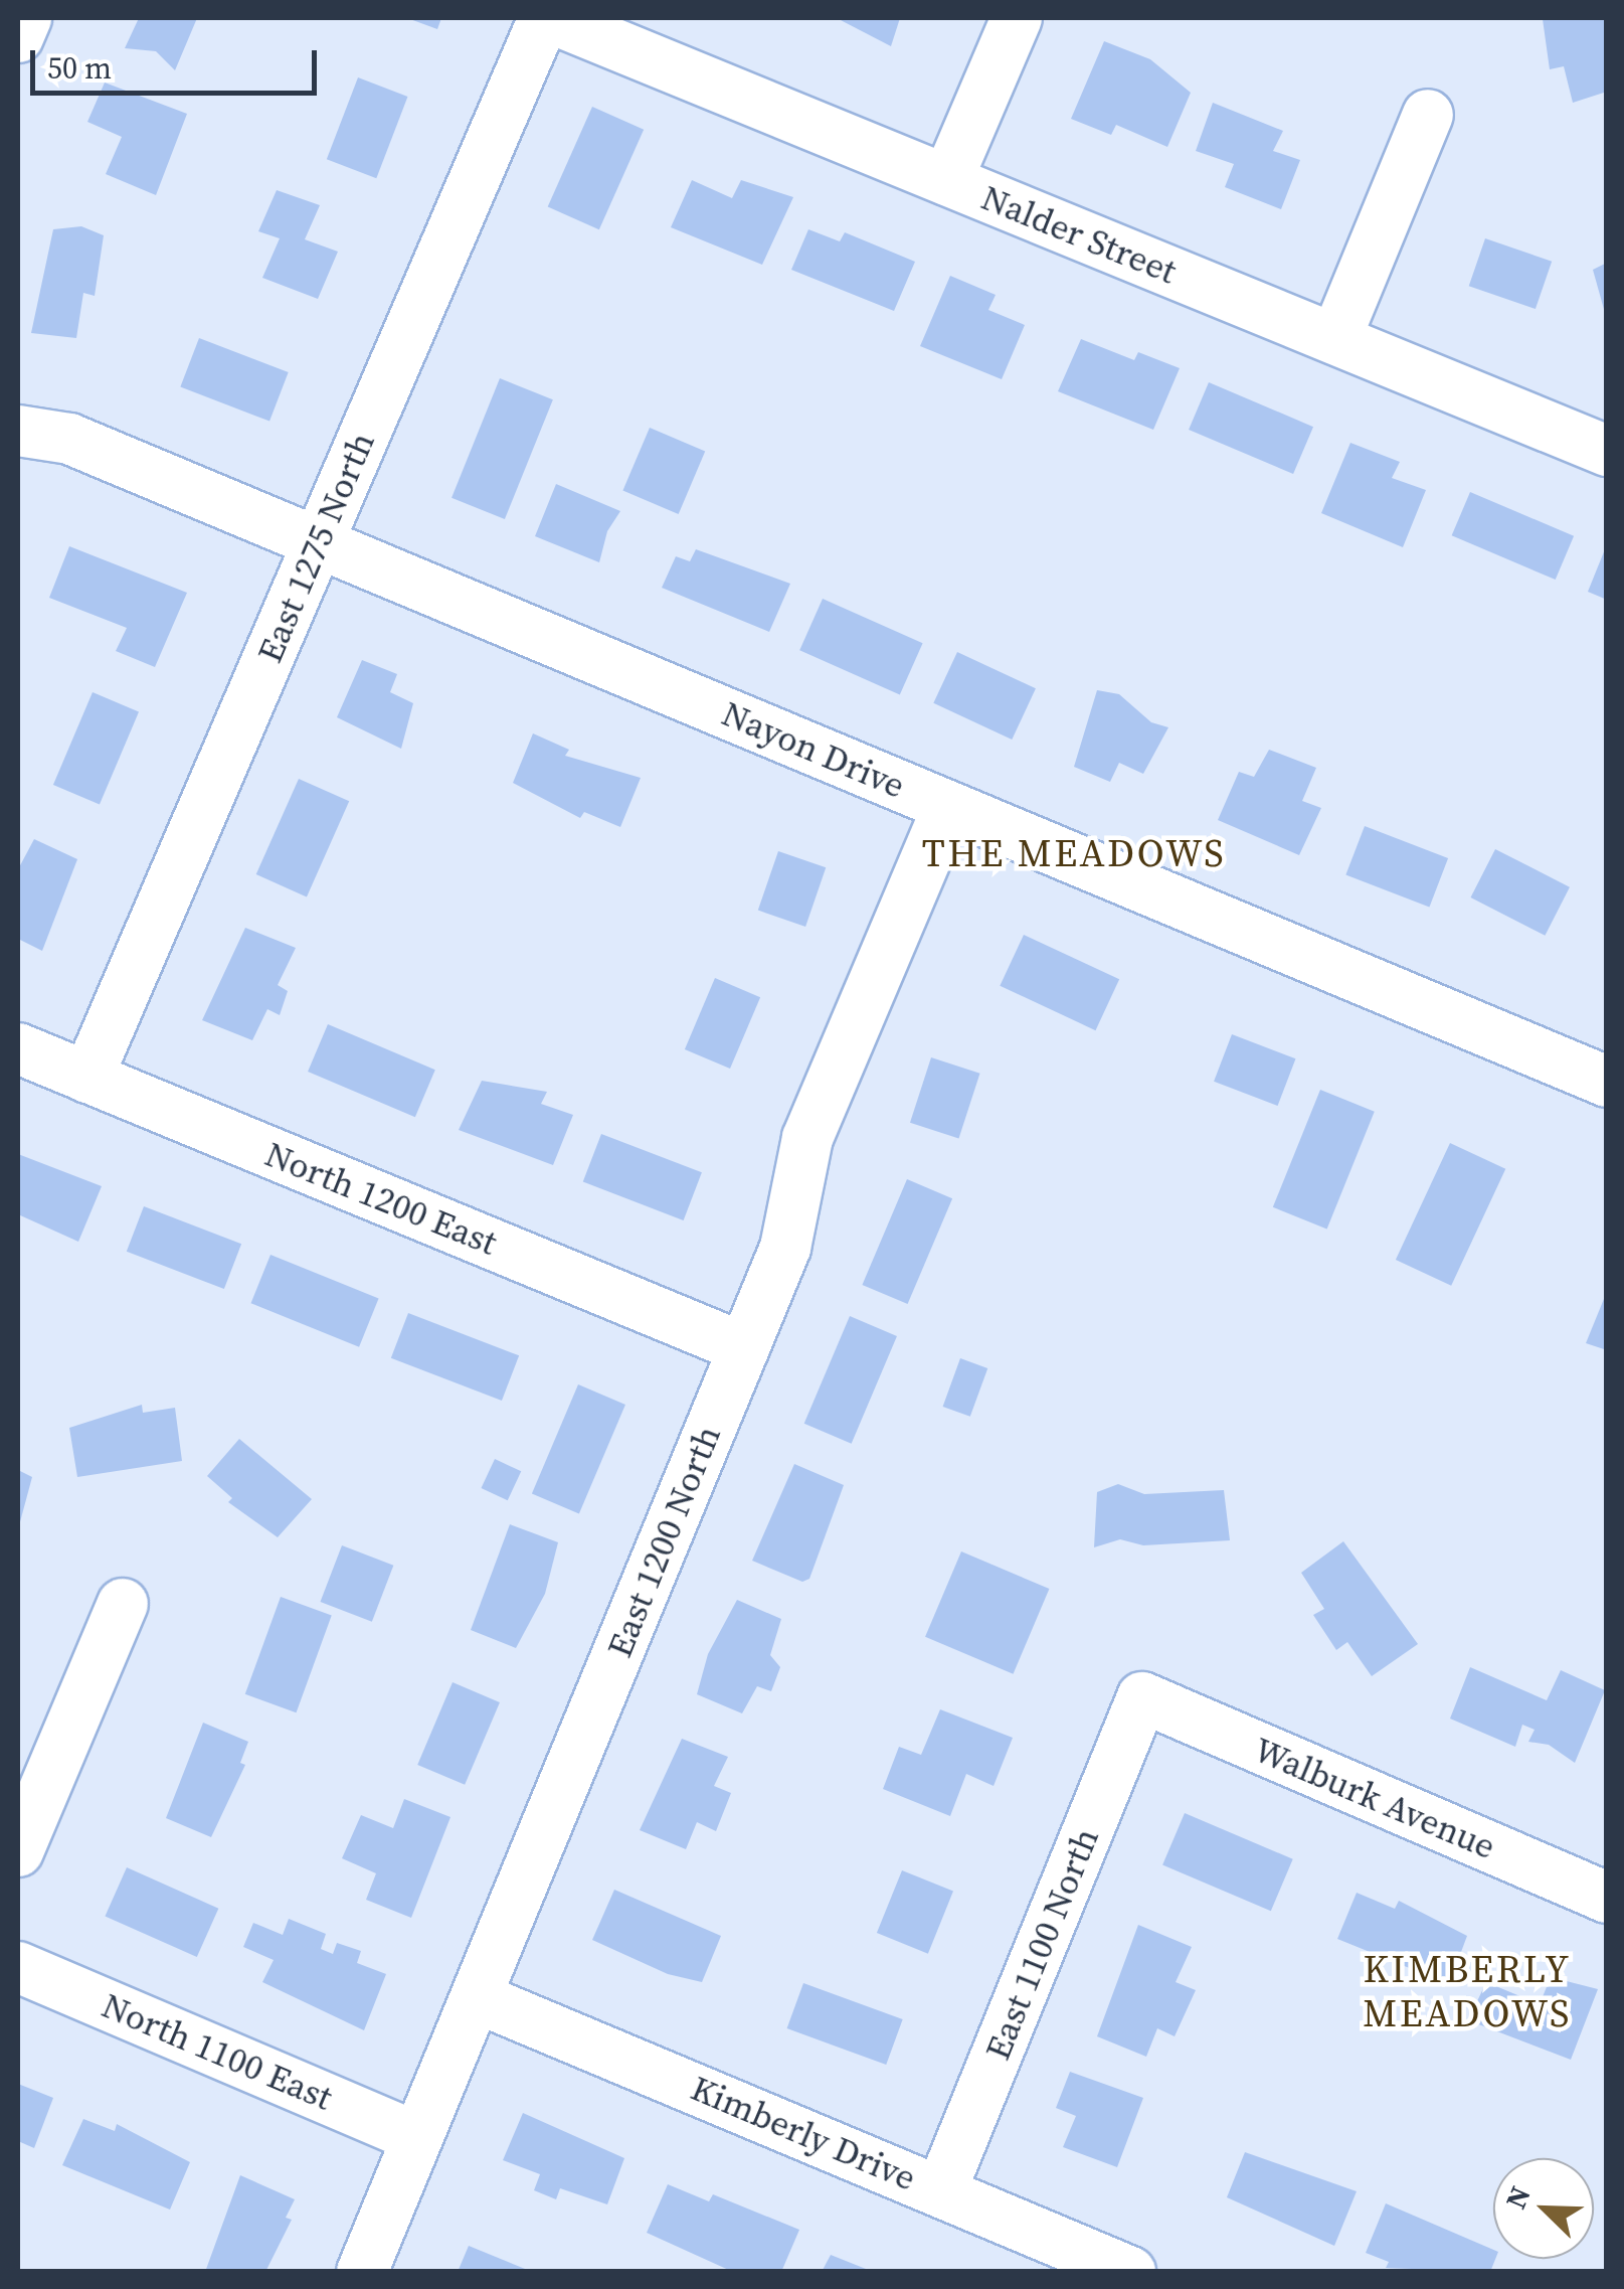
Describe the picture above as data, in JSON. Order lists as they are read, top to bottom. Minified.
{"streets":{"street":["Nalder Street","East 1275 North","Nayon Drive","North 1200 East","East 1200 North","Walburk Avenue","East 1100 North","North 1100 East","Kimberly Drive"]},"crossings":[["Nalder Street","East 1275 North"],["East 1275 North","Nayon Drive"],["East 1275 North","North 1200 East"],["Nayon Drive","East 1200 North"],["North 1200 East","East 1200 North"],["East 1200 North","North 1100 East"],["East 1200 North","Kimberly Drive"],["Walburk Avenue","East 1100 North"],["East 1100 North","Kimberly Drive"]],"districts":["THE MEADOWS","KIMBERLY MEADOWS"],"scale_bar":"50 m","north":"top left"}
